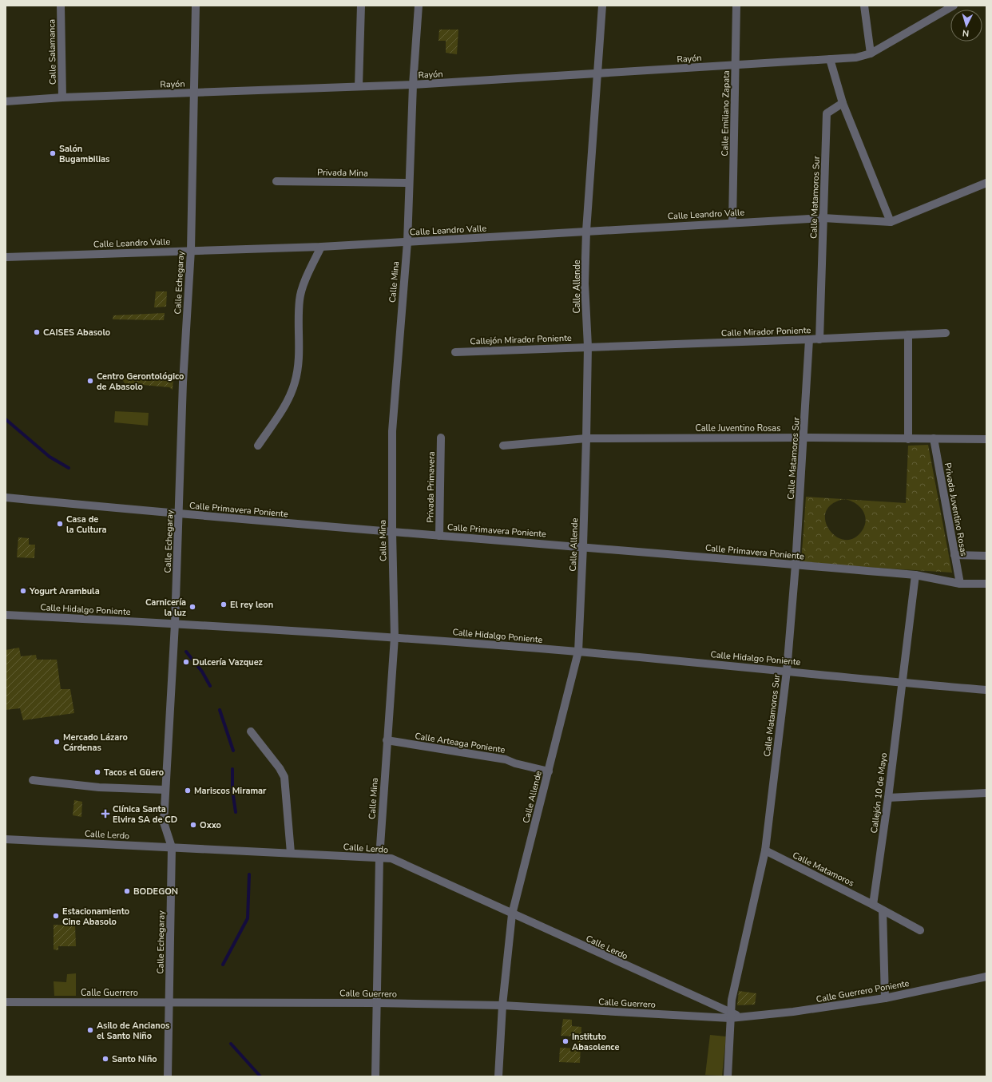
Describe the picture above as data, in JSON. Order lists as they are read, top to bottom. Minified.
{"streets":{"street":["Calle Salamanca","Rayón","Calle Emiliano Zapata","Privada Mina","Calle Matamoros Sur","Calle Leandro Valle","Calle Mina","Calle Echegaray","Calle Allende","Calle Mirador Poniente","Callejón Mirador Poniente","Calle Juventino Rosas","Privada Primavera","Calle Primavera Poniente","Privada Juventino Rosas","Calle Hidalgo Poniente","Calle Arteaga Poniente","Callejón 10 de Mayo","Calle Lerdo","Calle Matamoros","Calle Guerrero Poniente","Calle Guerrero"]},"crossings":[["Calle Salamanca","Rayón"],["Rayón","Calle Emiliano Zapata"],["Rayón","Calle Mina"],["Rayón","Calle Echegaray"],["Rayón","Calle Allende"],["Calle Emiliano Zapata","Calle Leandro Valle"],["Privada Mina","Calle Mina"],["Calle Matamoros Sur","Calle Leandro Valle"],["Calle Matamoros Sur","Calle Mirador Poniente"],["Calle Matamoros Sur","Calle Juventino Rosas"],["Calle Matamoros Sur","Calle Primavera Poniente"],["Calle Matamoros Sur","Calle Hidalgo Poniente"],["Calle Matamoros Sur","Calle Lerdo"],["Calle Matamoros Sur","Calle Matamoros"],["Calle Matamoros Sur","Calle Guerrero Poniente"],["Calle Matamoros Sur","Calle Guerrero"],["Calle Leandro Valle","Calle Mina"],["Calle Leandro Valle","Calle Echegaray"],["Calle Leandro Valle","Calle Allende"],["Calle Mina","Calle Primavera Poniente"],["Calle Mina","Calle Hidalgo Poniente"],["Calle Mina","Calle Arteaga Poniente"],["Calle Mina","Calle Lerdo"],["Calle Mina","Calle Guerrero"],["Calle Echegaray","Calle Primavera Poniente"],["Calle Echegaray","Calle Hidalgo Poniente"],["Calle Echegaray","Calle Lerdo"],["Calle Echegaray","Calle Guerrero"],["Calle Allende","Calle Mirador Poniente"],["Calle Allende","Callejón Mirador Poniente"],["Calle Allende","Calle Juventino Rosas"],["Calle Allende","Calle Primavera Poniente"],["Calle Allende","Calle Hidalgo Poniente"],["Calle Allende","Calle Arteaga Poniente"],["Calle Allende","Calle Lerdo"],["Calle Allende","Calle Guerrero"],["Calle Mirador Poniente","Callejón Mirador Poniente"],["Calle Juventino Rosas","Privada Juventino Rosas"],["Privada Primavera","Calle Primavera Poniente"],["Calle Primavera Poniente","Privada Juventino Rosas"],["Calle Hidalgo Poniente","Callejón 10 de Mayo"],["Callejón 10 de Mayo","Calle Matamoros"],["Calle Lerdo","Calle Guerrero Poniente"],["Calle Lerdo","Calle Guerrero"],["Calle Guerrero Poniente","Calle Guerrero"]],"places":{"other":["Salón Bugambilias","CAISES Abasolo","Centro Gerontológico de Abasolo","Casa de la Cultura","Yogurt Arambula","El rey leon","Carnicería la luz","Dulcería Vazquez","Mercado Lázaro Cárdenas","Tacos el Güero","Mariscos Miramar","Oxxo","BODEGON","Estacionamiento Cine Abasolo","Asilo de Ancianos el Santo Niño","Instituto Abasolence","Santo Niño"],"health":["Clínica Santa Elvira SA de CD"]},"north":"bottom"}
